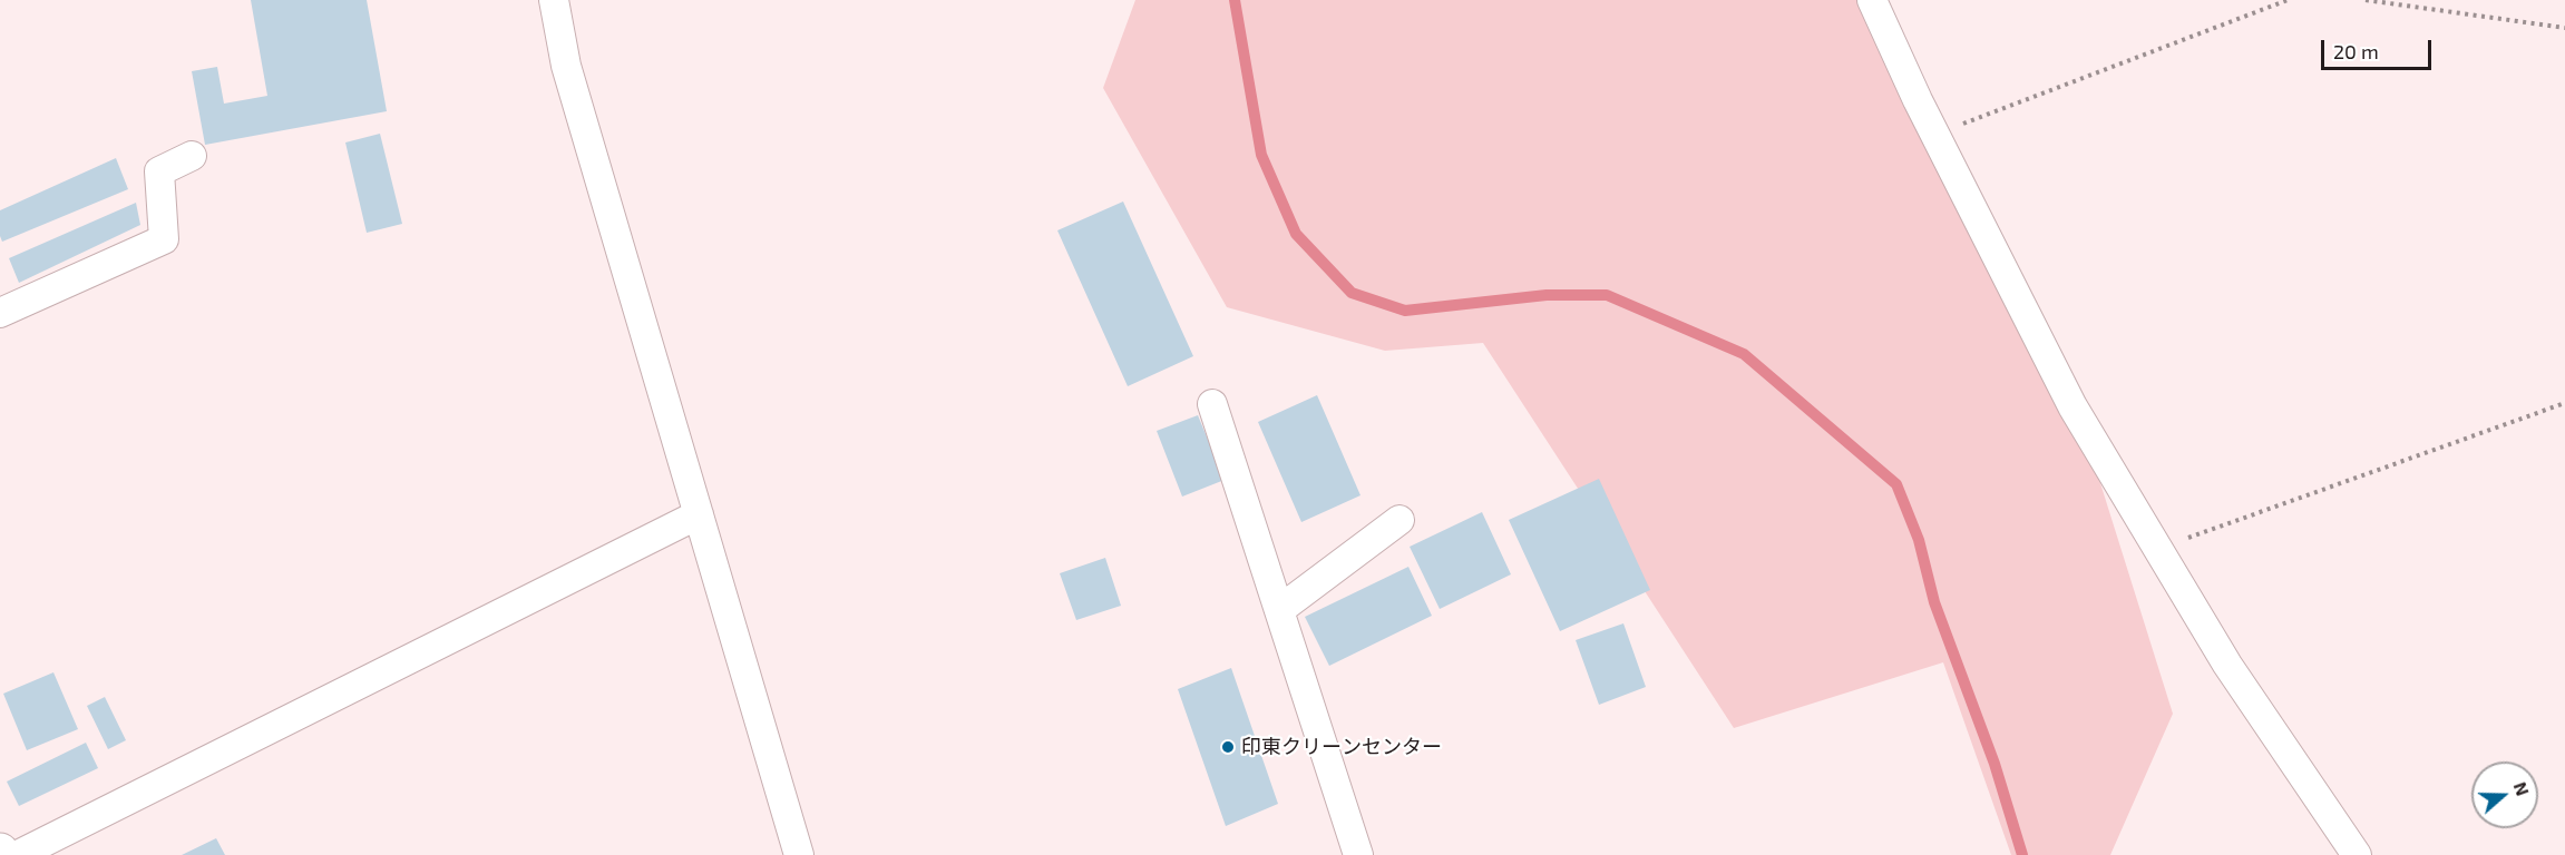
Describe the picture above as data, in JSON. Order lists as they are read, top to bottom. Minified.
{"places":["印東クリーンセンター"],"scale_bar":"20 m","north":"right"}
